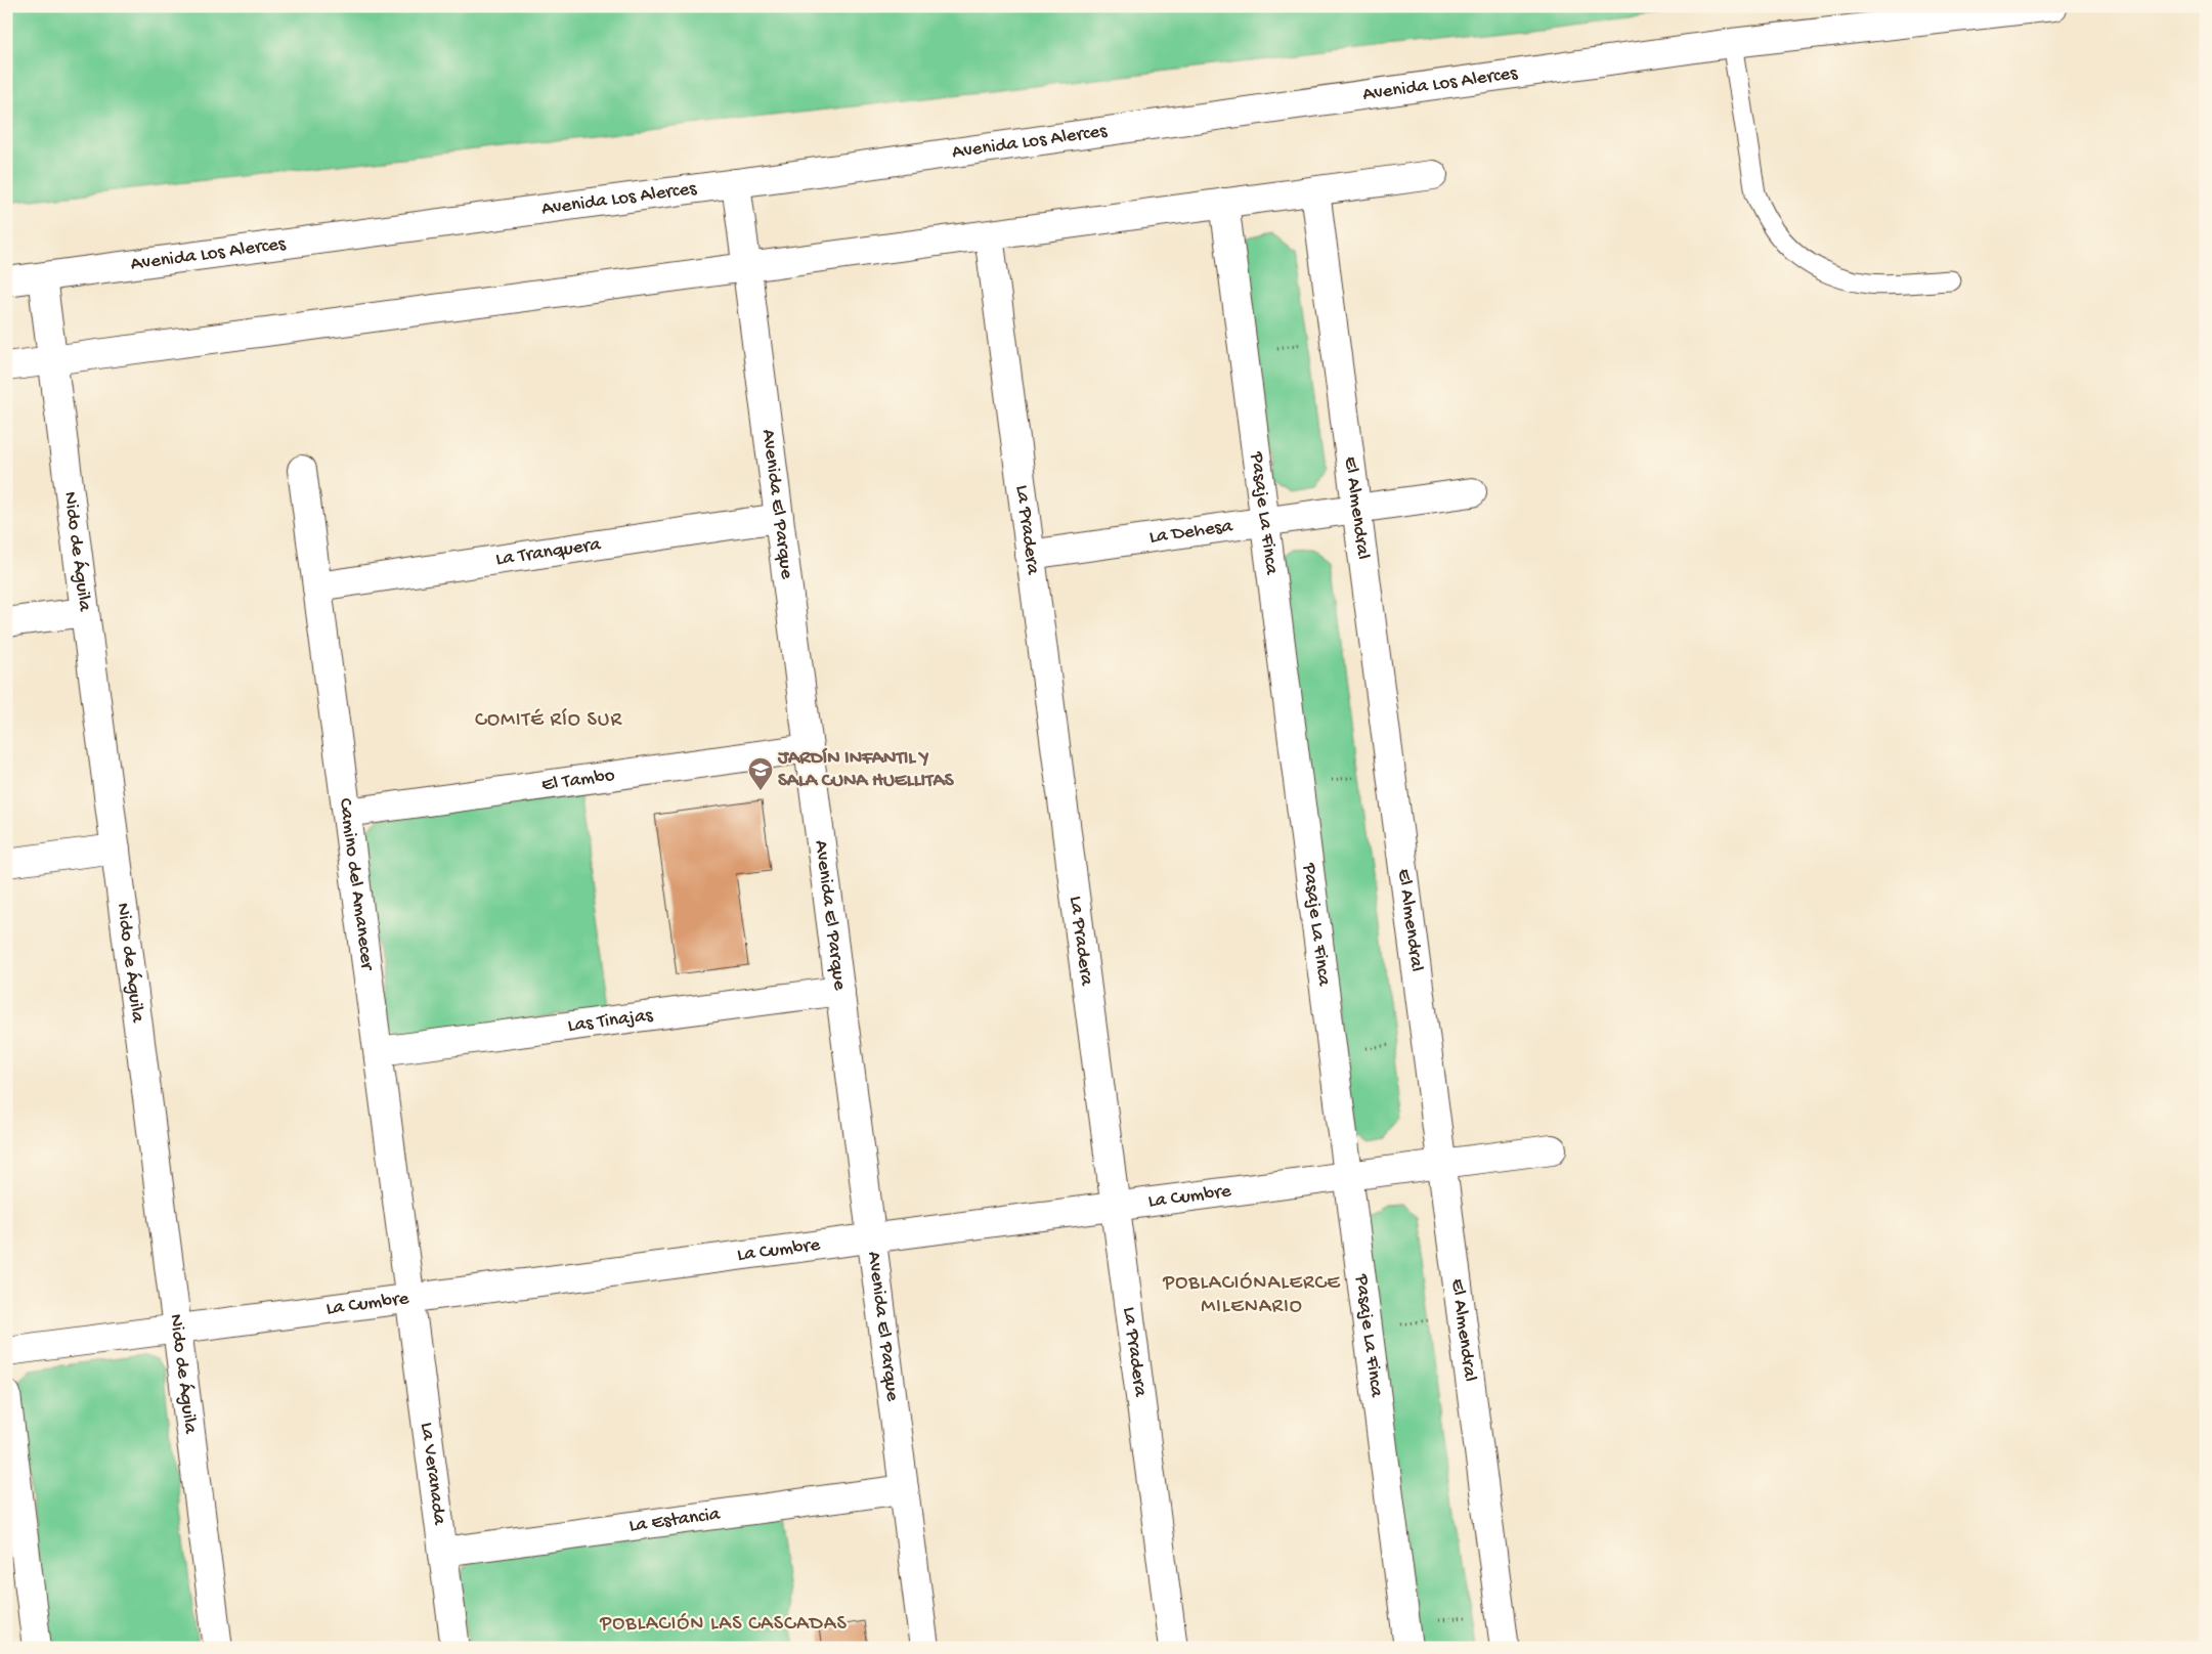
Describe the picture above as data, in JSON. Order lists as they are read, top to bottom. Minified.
{"streets":{"street":["Avenida Los Alerces","Avenida El Parque","El Almendral","Pasaje La Finca","La Pradera","La Dehesa","Nido de Águila","La Tranquera","El Tambo","Camino del Amanecer","Las Tinajas","La Cumbre","La Veranada","La Estancia"]},"crossings":[["Avenida Los Alerces","Avenida El Parque"],["Avenida Los Alerces","Nido de Águila"],["Avenida El Parque","La Tranquera"],["Avenida El Parque","El Tambo"],["Avenida El Parque","Las Tinajas"],["Avenida El Parque","La Cumbre"],["Avenida El Parque","La Estancia"],["El Almendral","La Dehesa"],["El Almendral","La Cumbre"],["Pasaje La Finca","La Dehesa"],["Pasaje La Finca","La Cumbre"],["La Pradera","La Dehesa"],["La Pradera","La Cumbre"],["Nido de Águila","La Cumbre"],["La Tranquera","Camino del Amanecer"],["El Tambo","Camino del Amanecer"],["Camino del Amanecer","Las Tinajas"],["Camino del Amanecer","La Cumbre"],["Camino del Amanecer","La Veranada"],["La Cumbre","La Veranada"],["La Veranada","La Estancia"]],"districts":["COMITÉ RÍO SUR","POBLACIÓNALERCE MILENARIO","POBLACIÓN LAS CASCADAS"],"places":{"school or university":["JARDÍN INFANTIL Y SALA CUNA HUELLITAS"]}}
